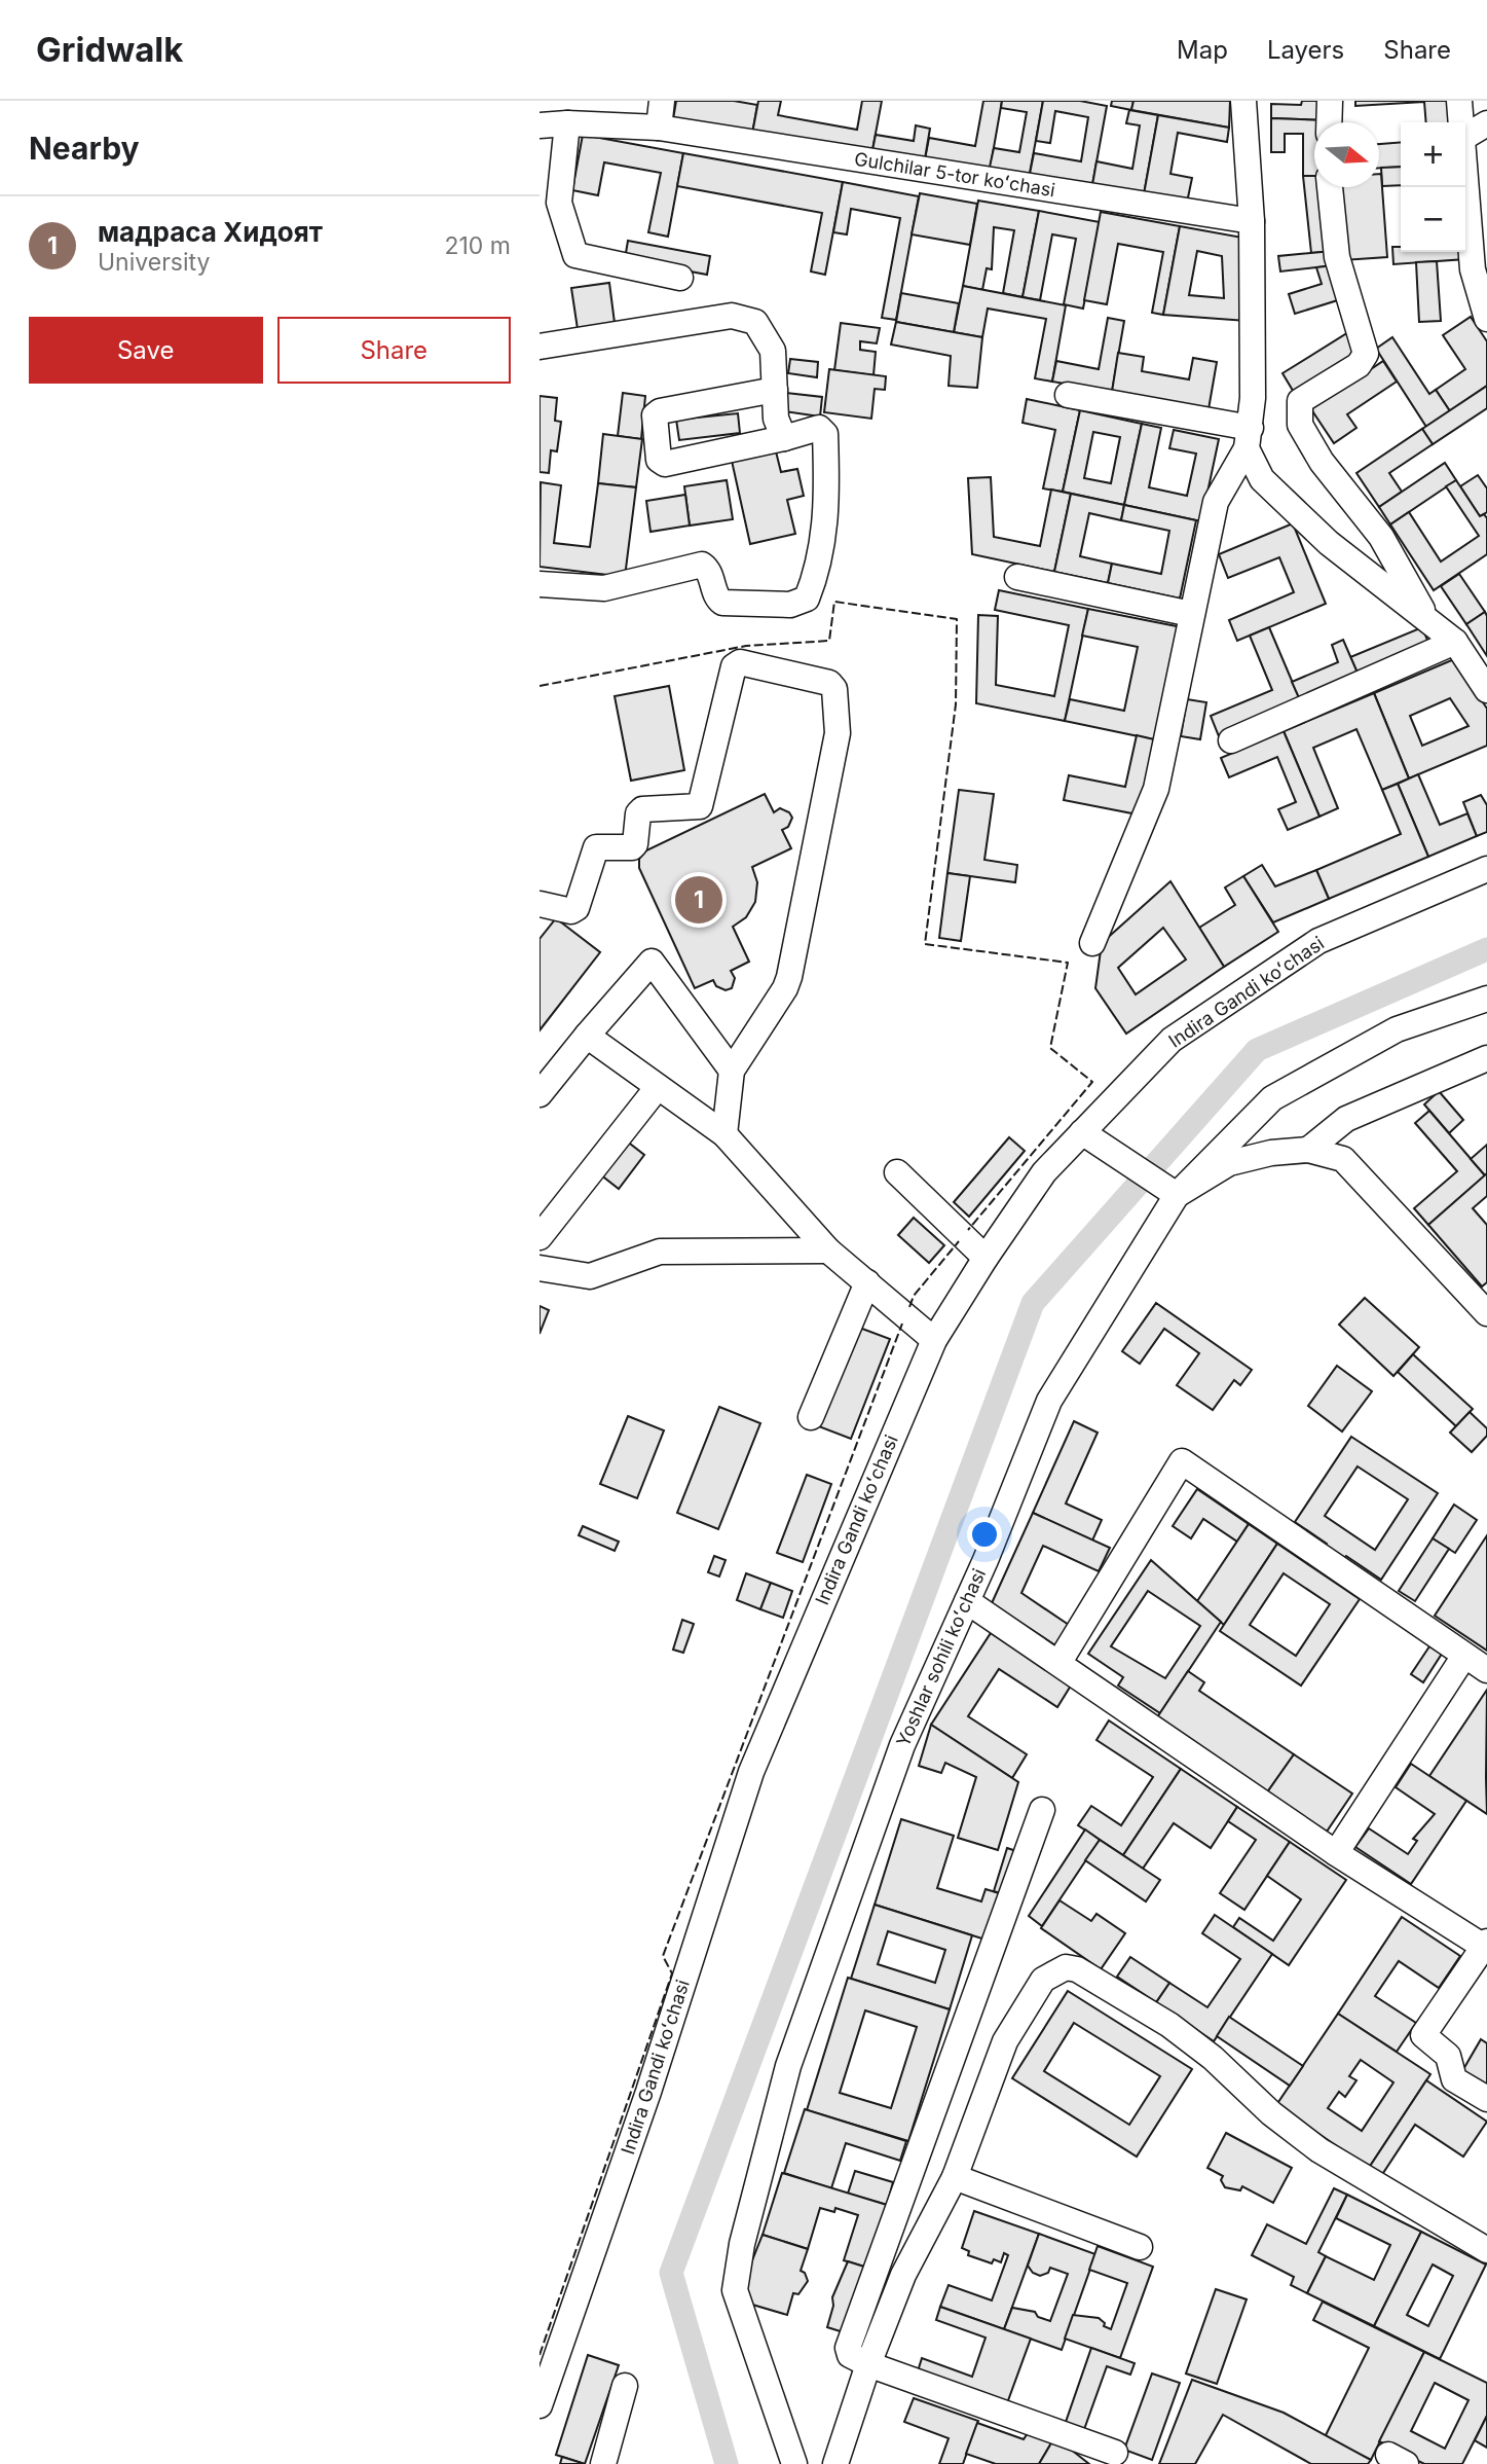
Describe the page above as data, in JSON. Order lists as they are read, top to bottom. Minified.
{"streets":{"street":["Gulchilar 5-tor koʻchasi","Indira Gandi koʻchasi","Yoshlar sohili koʻchasi"]},"north":"right","page":{"header":"Gridwalk","nav":["Map","Layers","Share"],"heading":"Nearby","map_buttons":["+","−"],"list":[{"mark":"1","name":"мадраса Хидоят","note":"University","value":"210 m"}],"buttons":["Save","Share"],"pins":"1"}}
